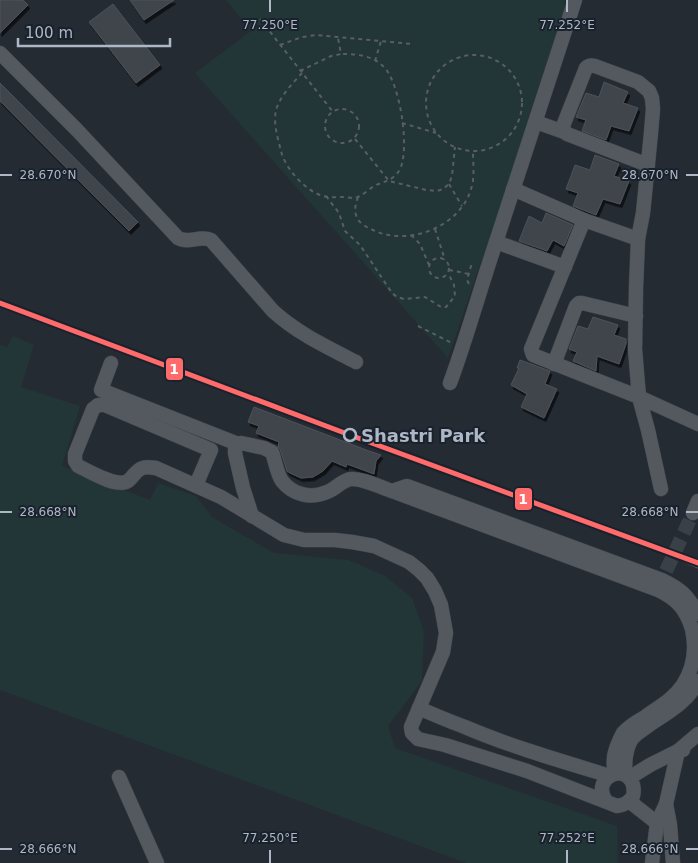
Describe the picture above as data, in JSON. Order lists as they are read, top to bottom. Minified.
{"places":["Shastri Park"],"lines":["transit line 1"],"scale_bar":"100 m","coordinates":["77.250°E","77.252°E","28.670°N","28.668°N","28.666°N"]}
